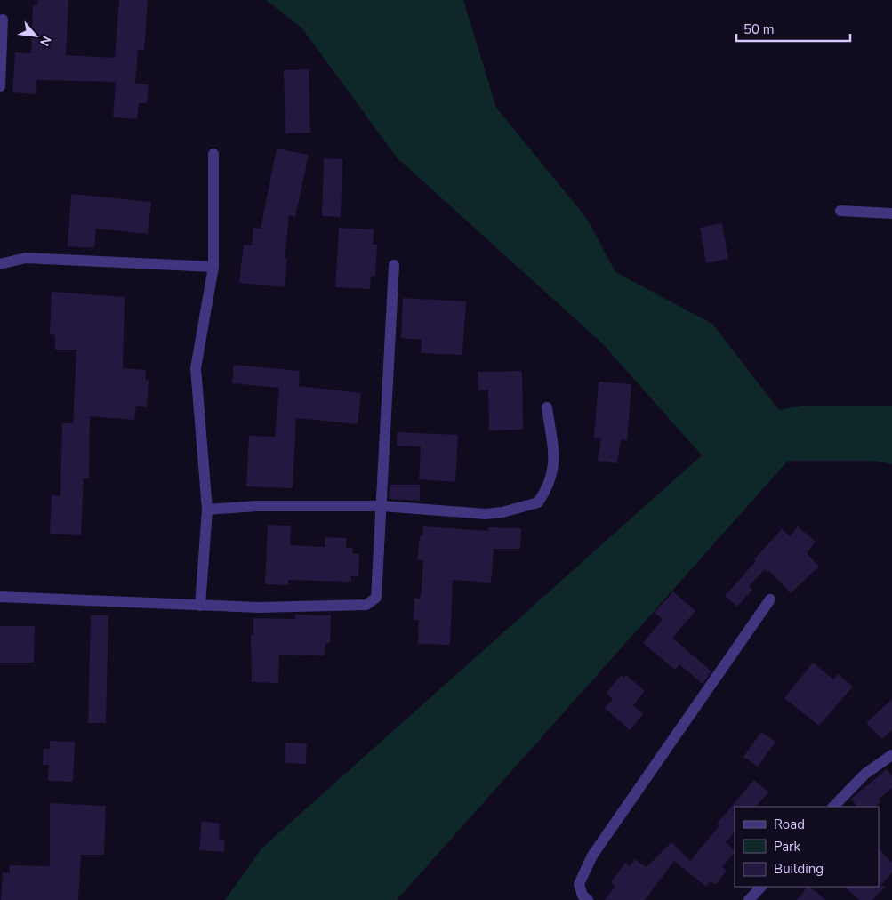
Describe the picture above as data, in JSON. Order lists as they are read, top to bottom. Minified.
{"legend":["Road","Park","Building"],"scale_bar":"50 m","north":"bottom right"}
